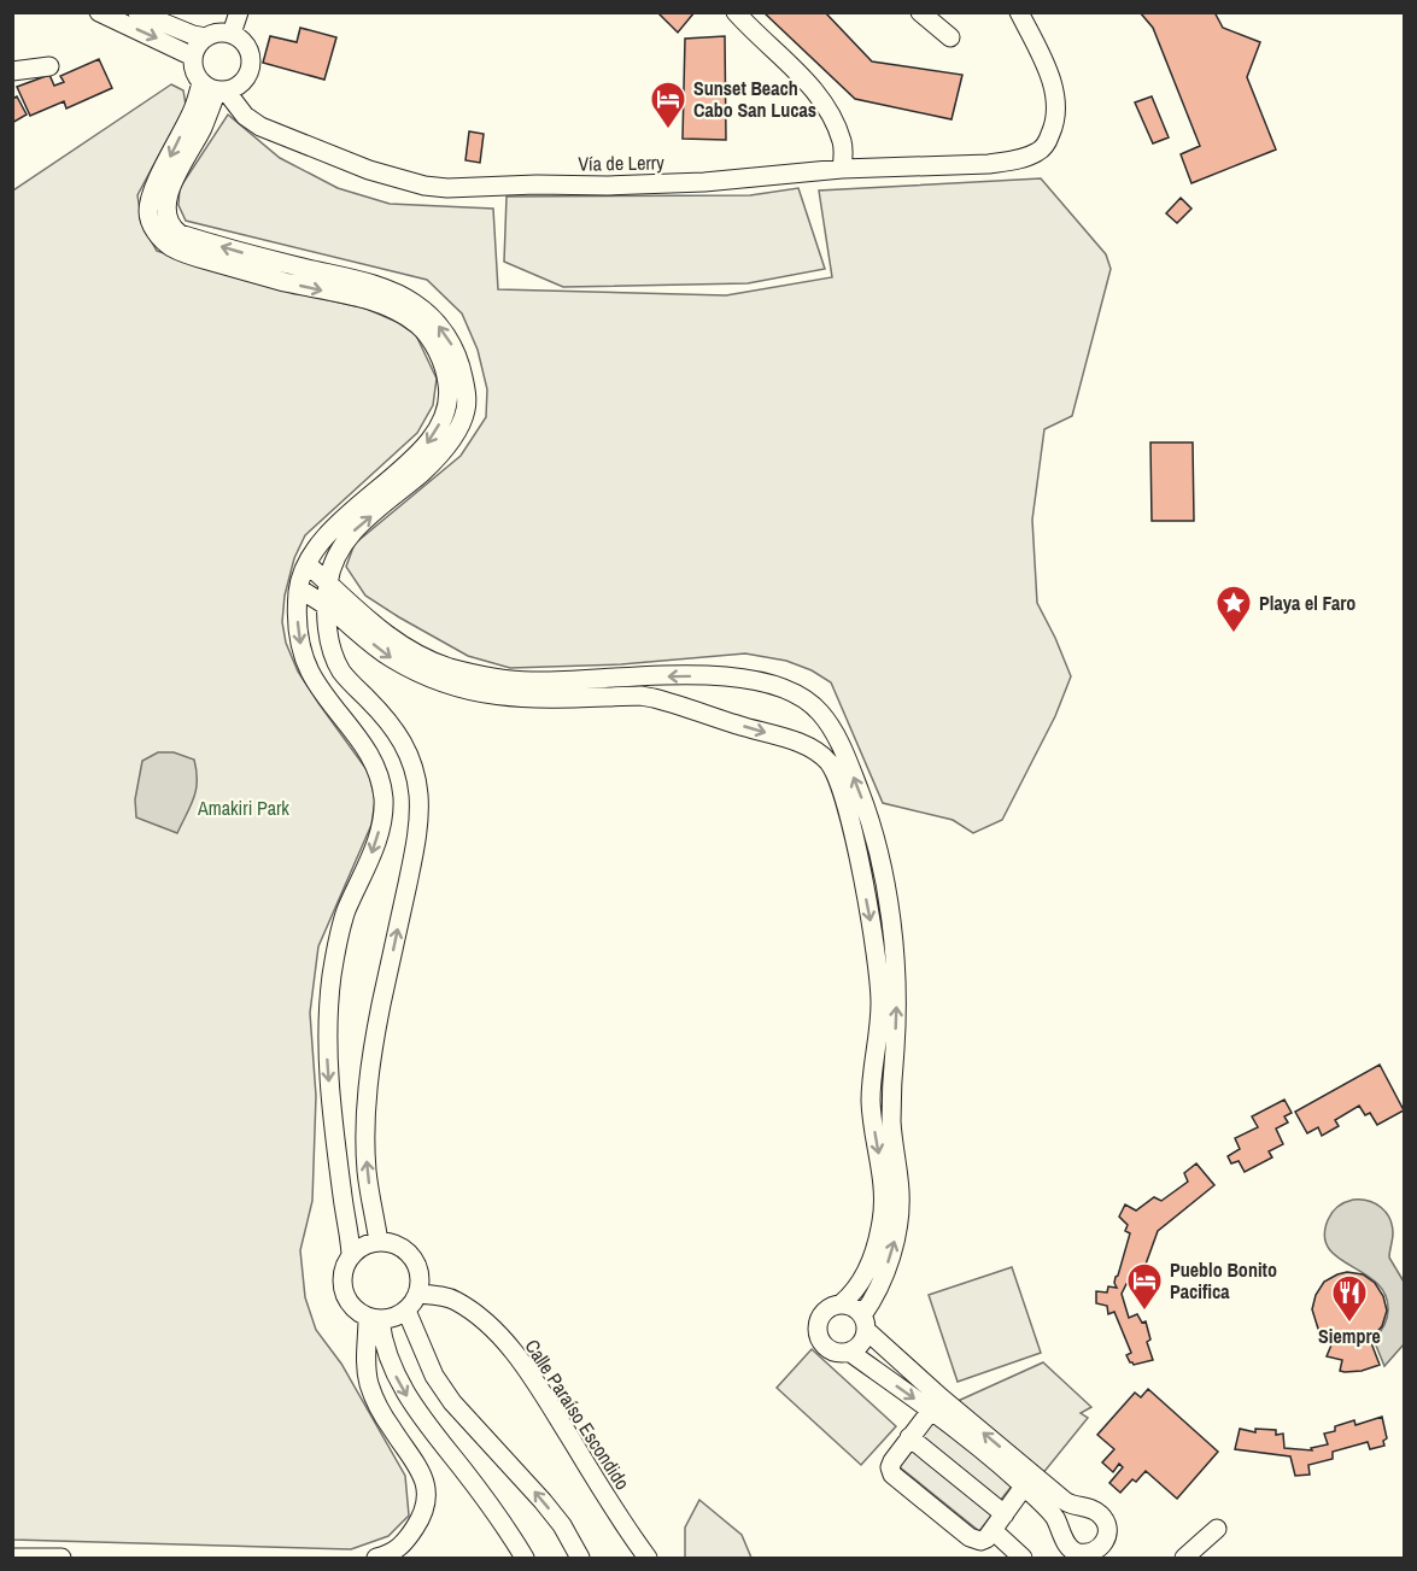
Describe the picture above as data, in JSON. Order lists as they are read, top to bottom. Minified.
{"streets":{"street":["Vía de Lerry","Calle Paraíso Escondido"]},"parks":["Amakiri Park"],"places":{"hotel":["Sunset Beach Cabo San Lucas","Pueblo Bonito Pacifica"],"place":["Playa el Faro"],"restaurant":["Siempre"]}}
